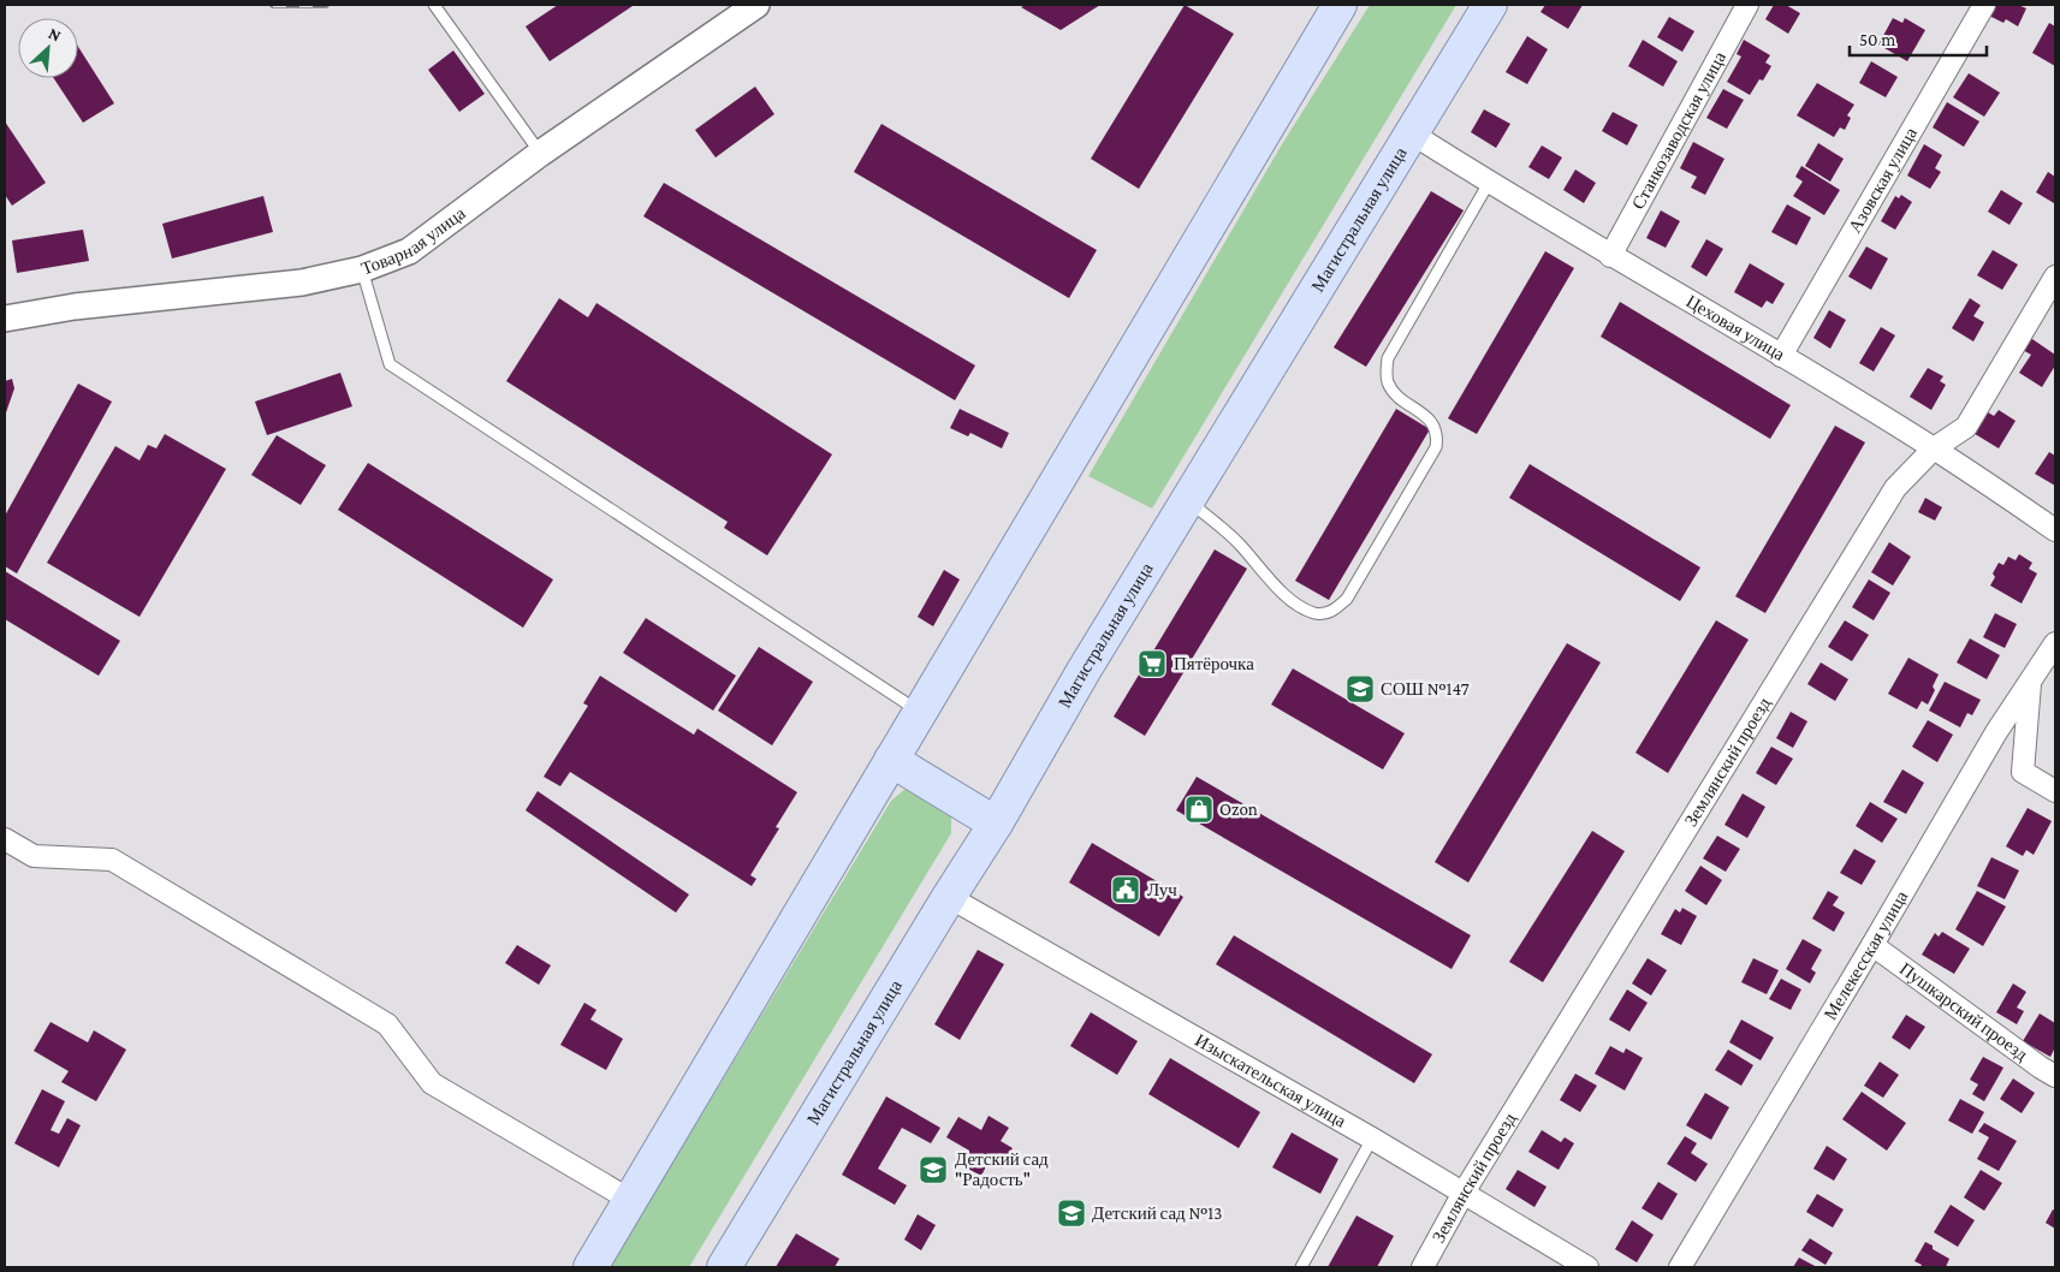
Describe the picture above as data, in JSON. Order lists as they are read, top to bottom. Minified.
{"streets":{"main road":["Магистральная улица"],"street":["Станкозаводская улица","Азовская улица","Товарная улица","Цеховая улица","Землянский проезд","Мелекесская улица","Пушкарский проезд","Изыскательская улица"]},"crossings":[["Станкозаводская улица","Цеховая улица"],["Азовская улица","Цеховая улица"],["Магистральная улица","Цеховая улица"],["Магистральная улица","Изыскательская улица"],["Цеховая улица","Землянский проезд"],["Землянский проезд","Изыскательская улица"],["Мелекесская улица","Пушкарский проезд"]],"places":{"supermarket":["Пятёрочка"],"school or university":["СОШ №147","Детский сад \"Радость\"","Детский сад №13"],"shop":["Ozon"],"public building":["Луч"]},"scale_bar":"50 m","north":"top right"}
